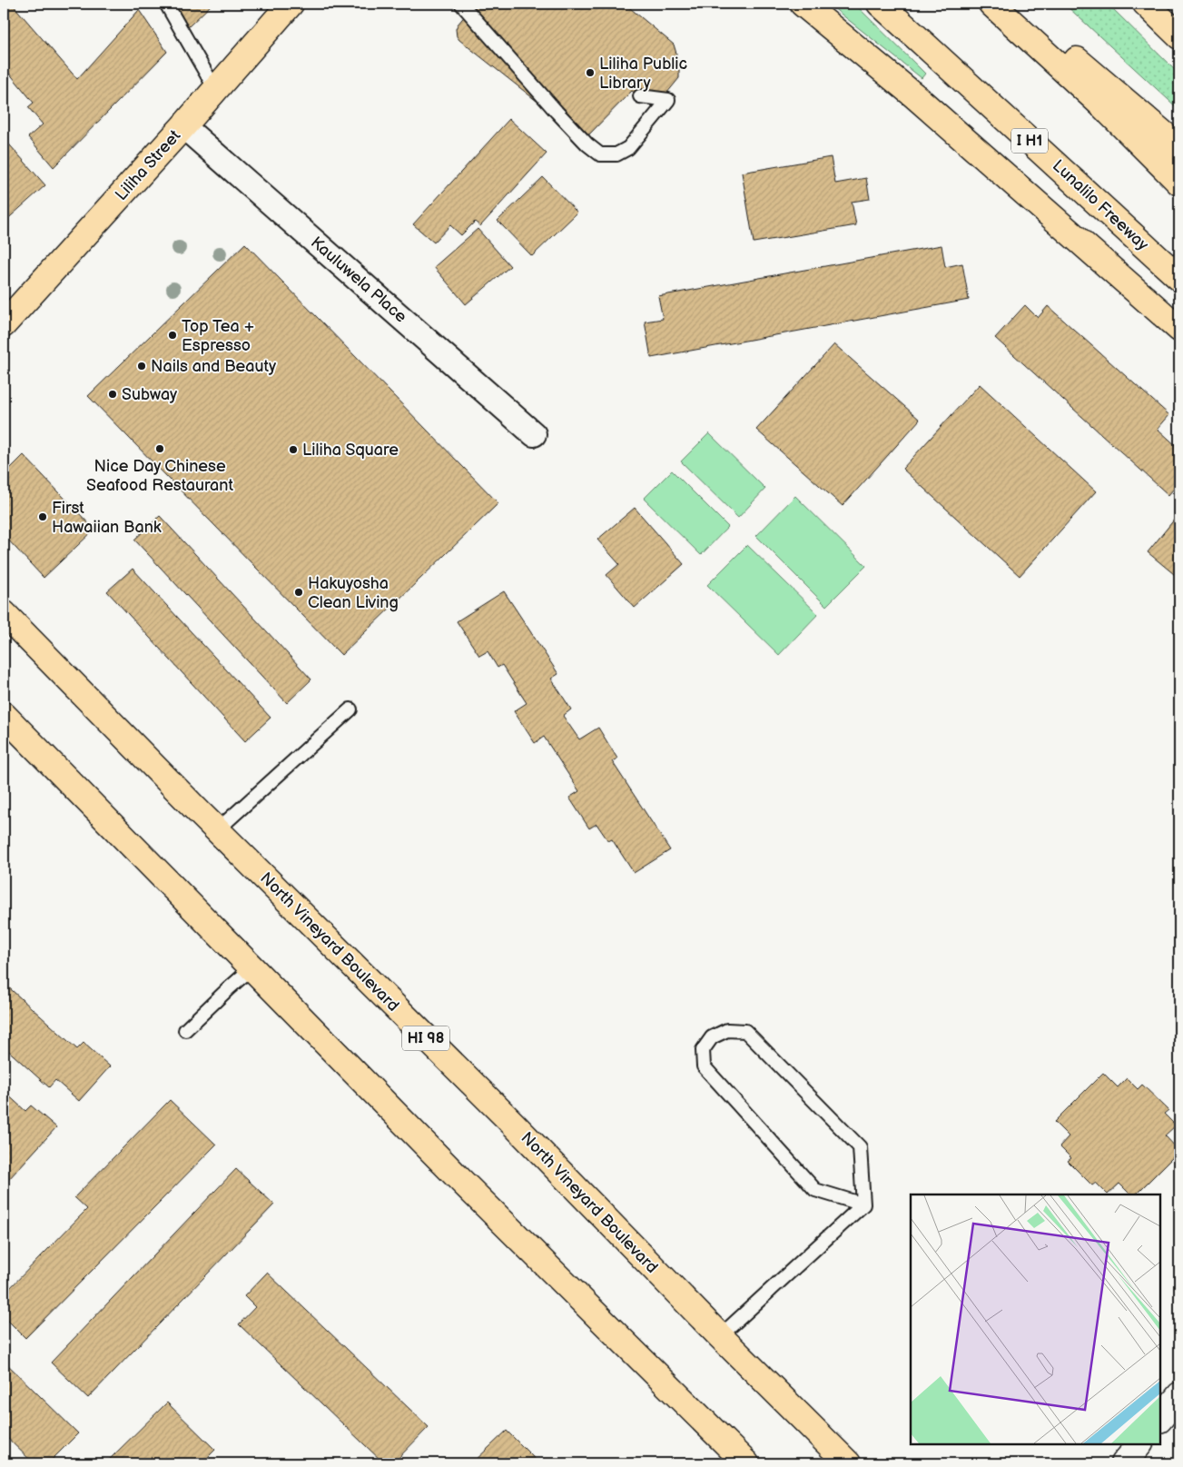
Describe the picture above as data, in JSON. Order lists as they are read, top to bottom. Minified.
{"streets":{"main road":["I H1","Liliha Street","Lunalilo Freeway","North Vineyard Boulevard","HI 98"],"street":["Kauluwela Place"]},"crossings":[["Liliha Street","Kauluwela Place"]],"places":["Liliha Public Library","Top Tea + Espresso","Nails and Beauty","Subway","Nice Day Chinese Seafood Restaurant","Liliha Square","First Hawaiian Bank","Hakuyosha Clean Living"]}
